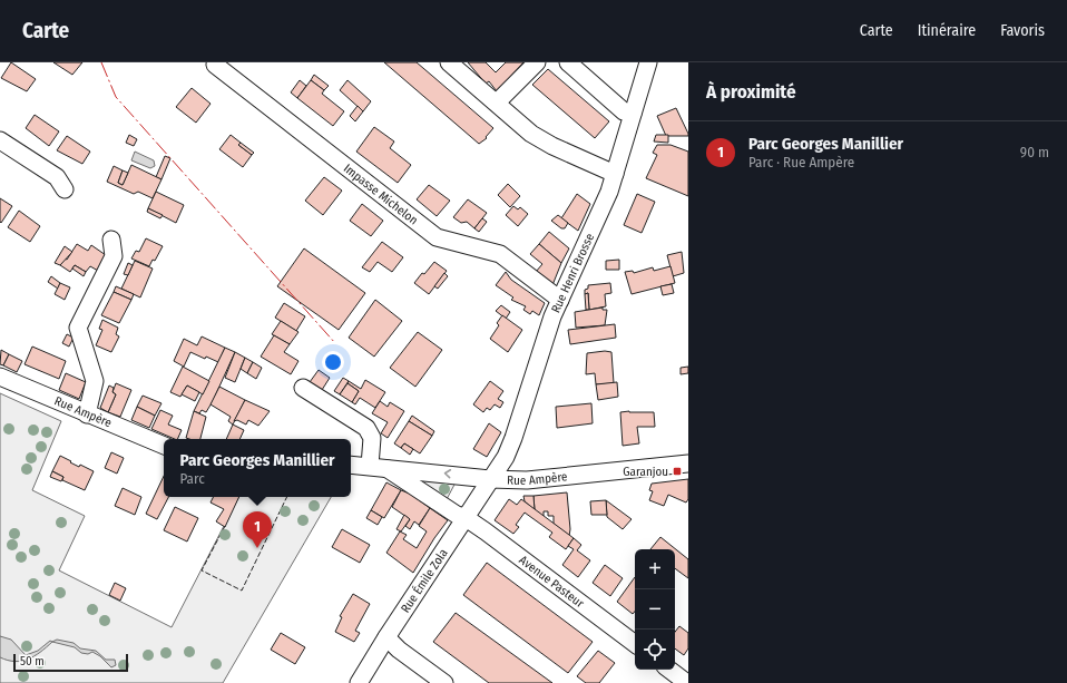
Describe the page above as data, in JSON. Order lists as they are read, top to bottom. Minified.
{"streets":{"street":["Impasse Michelon","Rue Henri Brosse","Rue Ampère","Rue Émile Zola","Avenue Pasteur"]},"crossings":[["Impasse Michelon","Rue Henri Brosse"],["Rue Henri Brosse","Rue Ampère"],["Rue Henri Brosse","Rue Émile Zola"],["Rue Ampère","Rue Émile Zola"],["Rue Émile Zola","Avenue Pasteur"]],"places":{"transit":["Garanjou"]},"scale_bar":"50 m","page":{"header":"Carte","nav":["Carte","Itinéraire","Favoris"],"heading":"À proximité","list":[{"mark":"1","name":"Parc Georges Manillier","note":"Parc · Rue Ampère","value":"90 m"}],"popup":["Parc Georges Manillier","Parc"],"pins":"1","map_buttons":["+","−"],"scale":"50 m"}}
